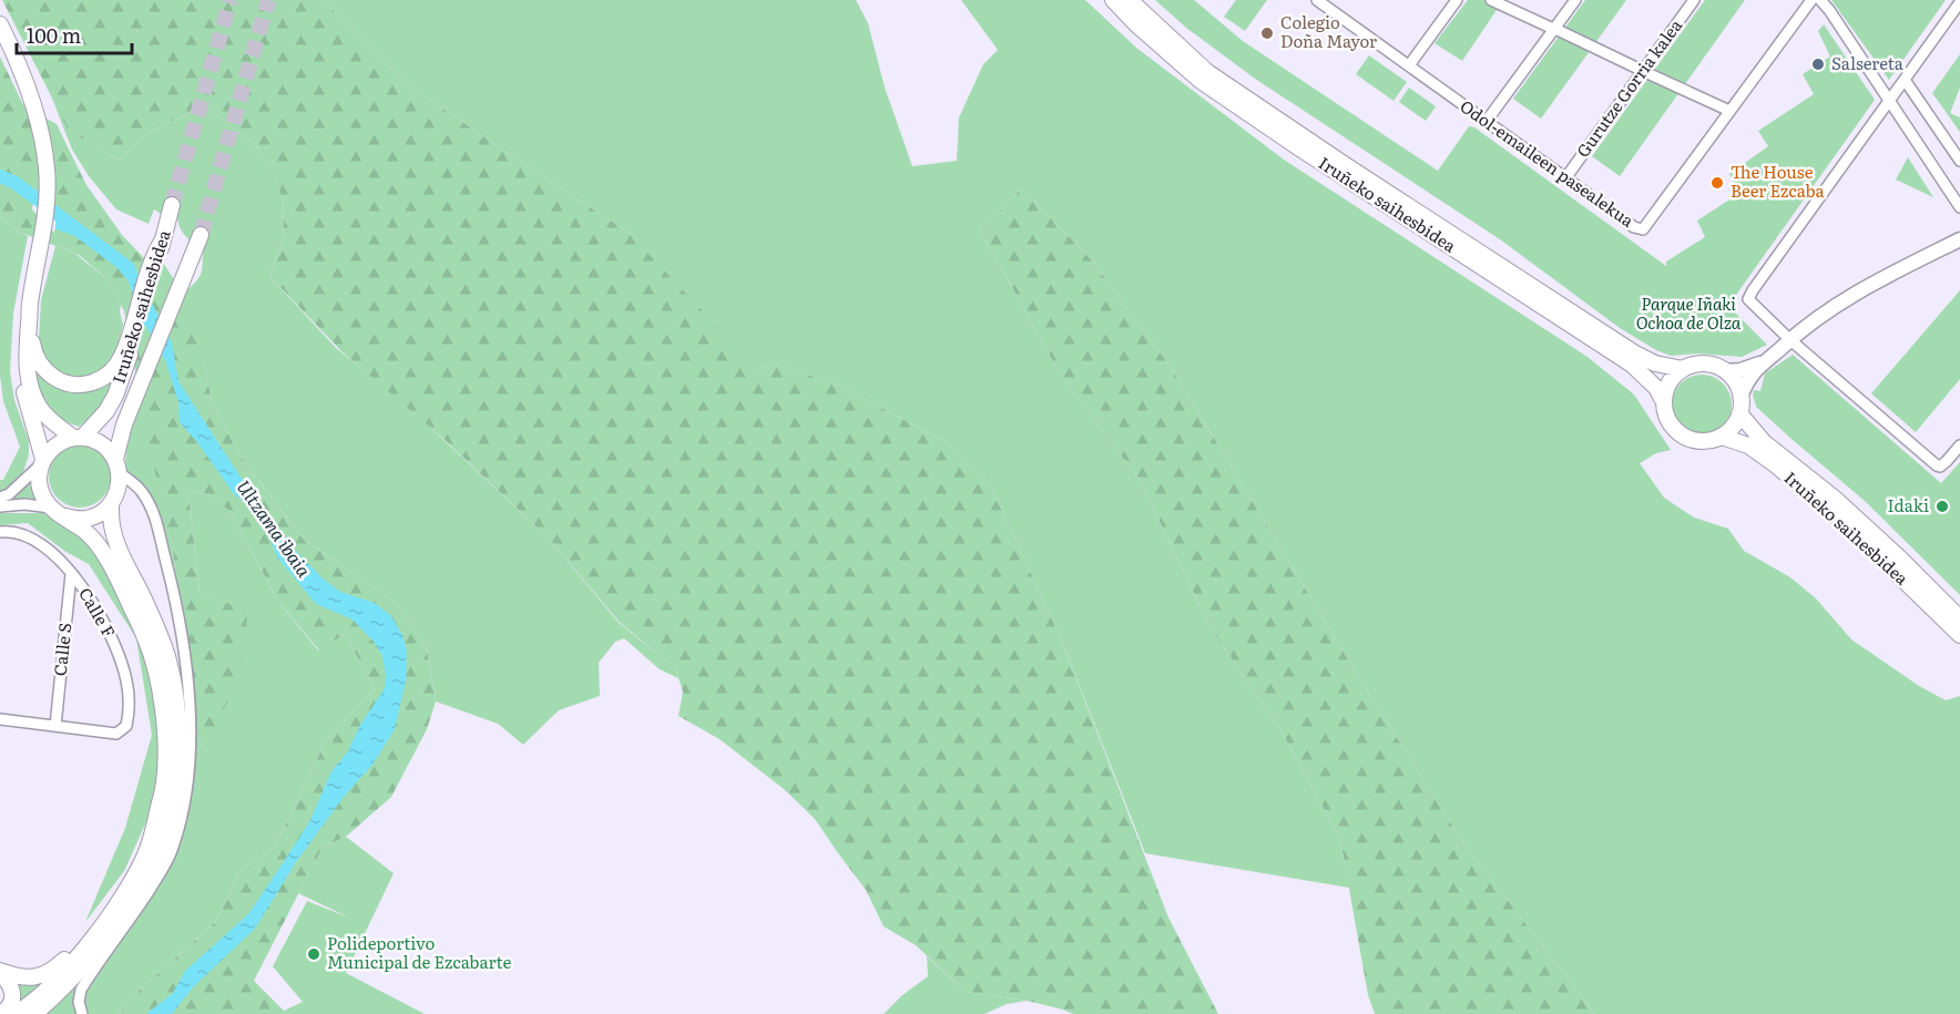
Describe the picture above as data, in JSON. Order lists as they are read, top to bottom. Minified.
{"streets":{"highway":["Iruñeko saihesbidea"],"street":["Gurutze Gorria kalea","Odol-emaileen pasealekua","Calle F","Calle S"]},"crossings":[["Gurutze Gorria kalea","Odol-emaileen pasealekua"],["Calle F","Calle S"]],"water":["Ultzama ibaia"],"parks":["Parque Iñaki Ochoa de Olza"],"places":["Colegio Doña Mayor","Salsereta","The House Beer Ezcaba","Idaki","Polideportivo Municipal de Ezcabarte"],"scale_bar":"100 m"}
